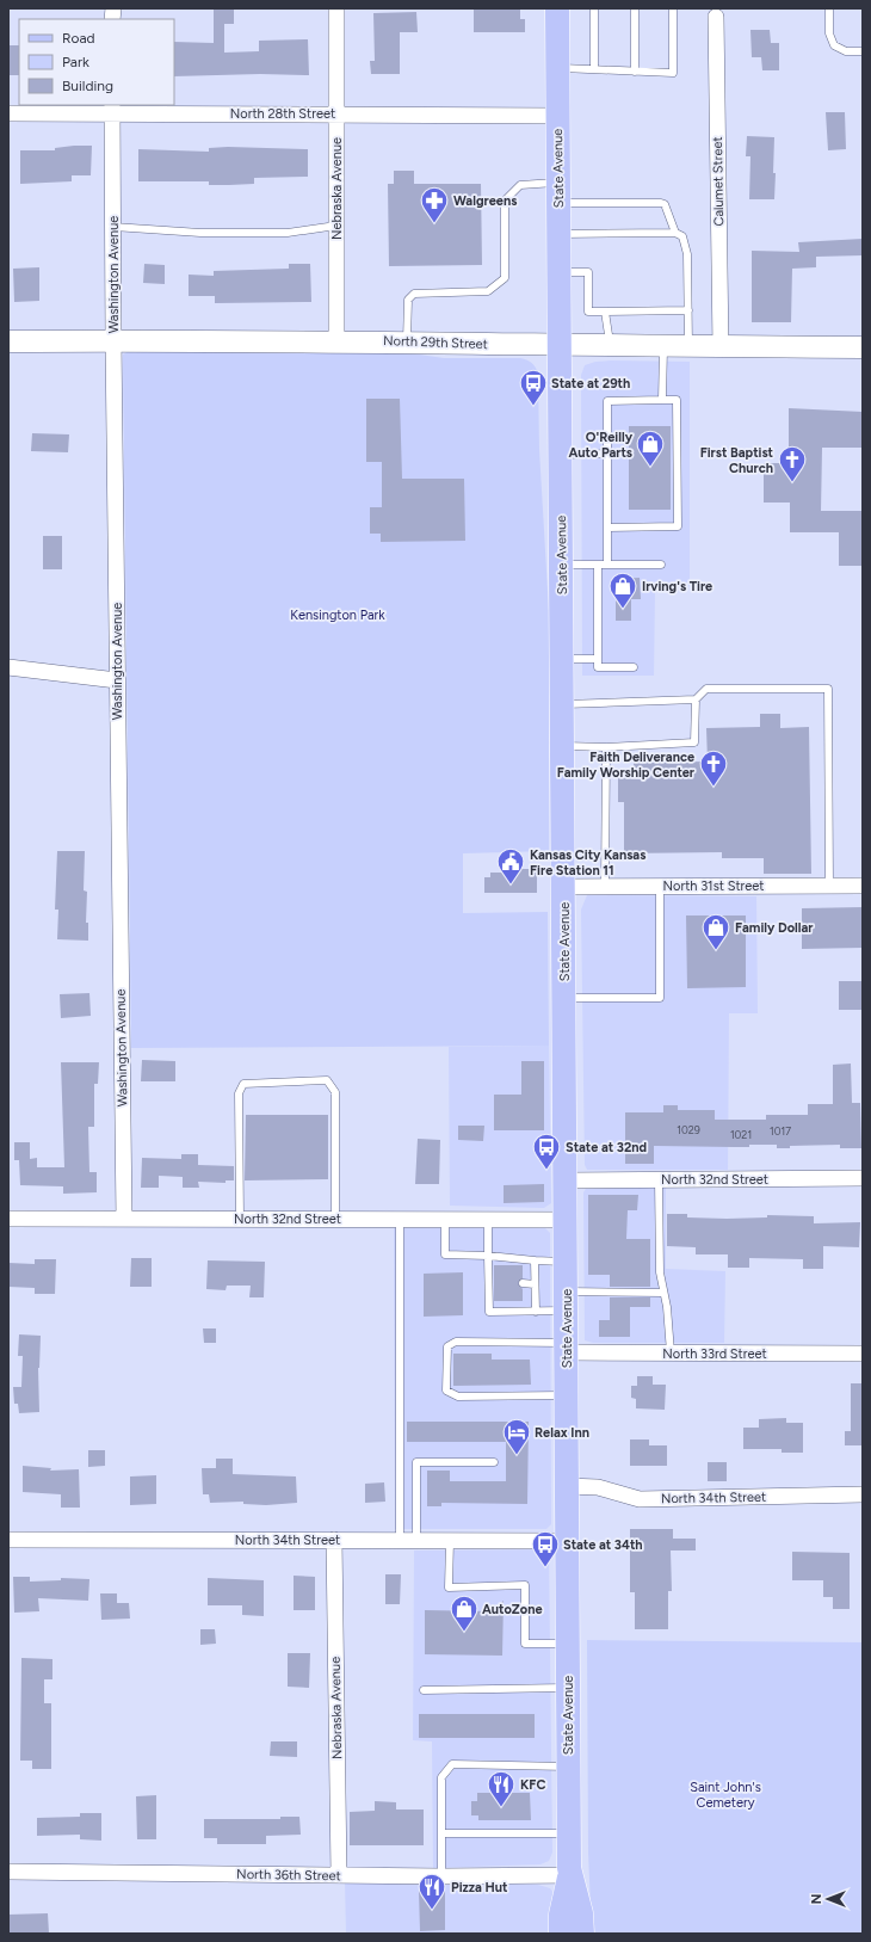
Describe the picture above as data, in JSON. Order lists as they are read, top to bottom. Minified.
{"streets":{"main road":["State Avenue"],"street":["North 28th Street","Calumet Street","Nebraska Avenue","Washington Avenue","North 29th Street","North 31st Street","North 32nd Street","North 33rd Street","North 34th Street","North 36th Street"]},"crossings":[["North 28th Street","State Avenue"],["North 28th Street","Nebraska Avenue"],["North 28th Street","Washington Avenue"],["State Avenue","North 29th Street"],["State Avenue","North 31st Street"],["State Avenue","North 32nd Street"],["State Avenue","North 33rd Street"],["State Avenue","North 34th Street"],["State Avenue","North 36th Street"],["Calumet Street","North 29th Street"],["Nebraska Avenue","North 29th Street"],["Nebraska Avenue","North 34th Street"],["Nebraska Avenue","North 36th Street"],["Washington Avenue","North 29th Street"],["Washington Avenue","North 32nd Street"]],"parks":["Kensington Park","Saint John's Cemetery"],"places":{"pharmacy":["Walgreens"],"bus stop":["State at 29th","State at 32nd","State at 34th"],"shop":["O'Reilly Auto Parts","Irving's Tire","Family Dollar","AutoZone"],"church":["First Baptist Church","Faith Deliverance Family Worship Center"],"public building":["Kansas City Kansas Fire Station 11"],"hotel":["Relax Inn"],"restaurant":["KFC","Pizza Hut"]},"house_numbers":["1029","1017","1021"],"legend":["Road","Park","Building"],"north":"left"}
